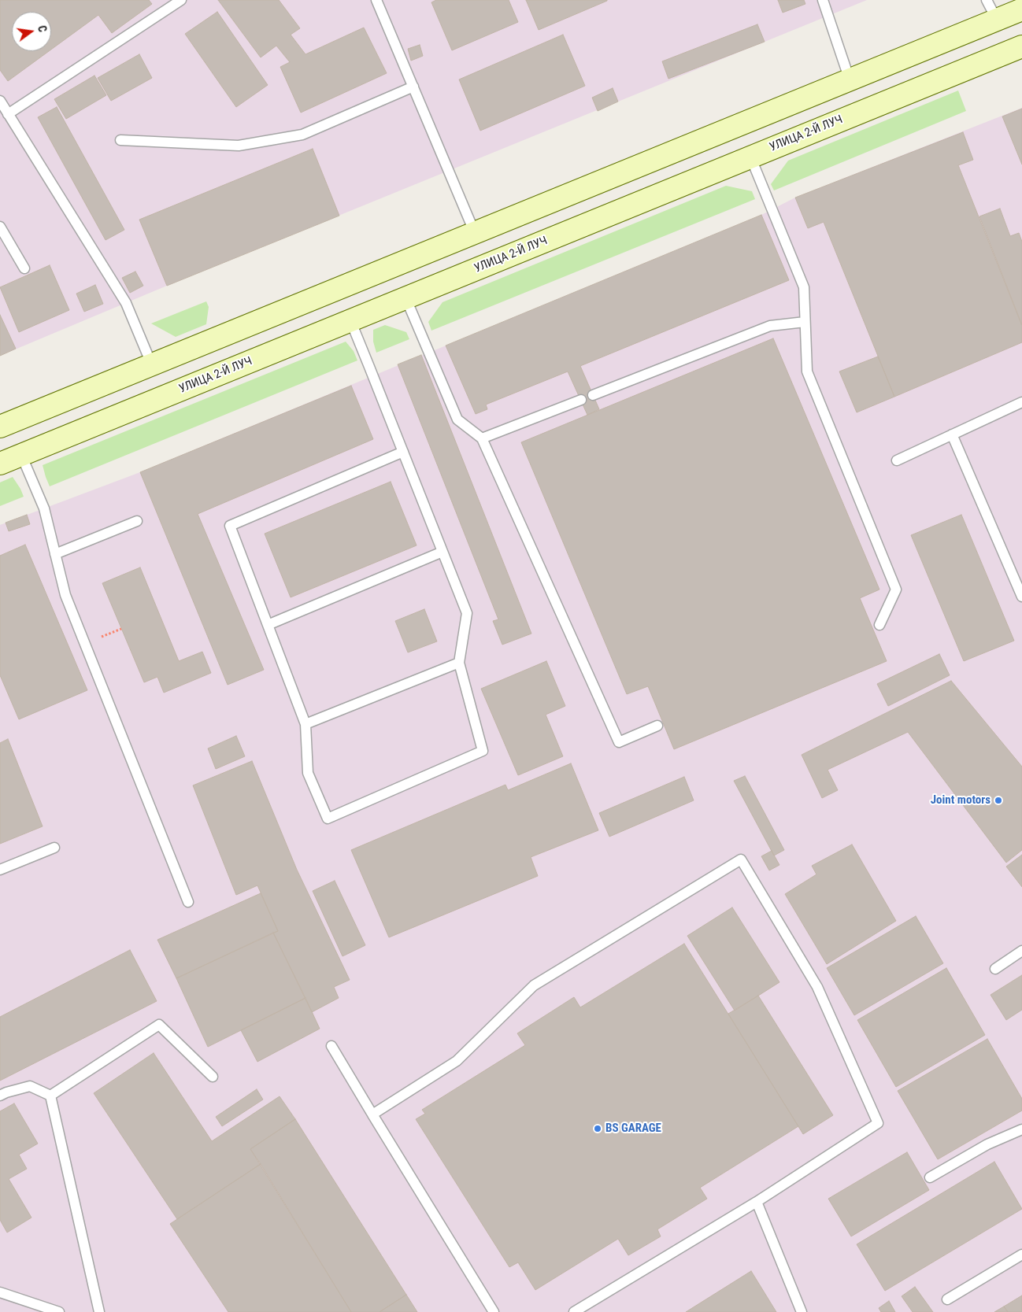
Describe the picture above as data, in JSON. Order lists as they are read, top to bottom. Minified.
{"streets":{"main road":["УЛИЦА 2-Й ЛУЧ"]},"places":["Joint motors","BS GARAGE"],"north":"right"}
